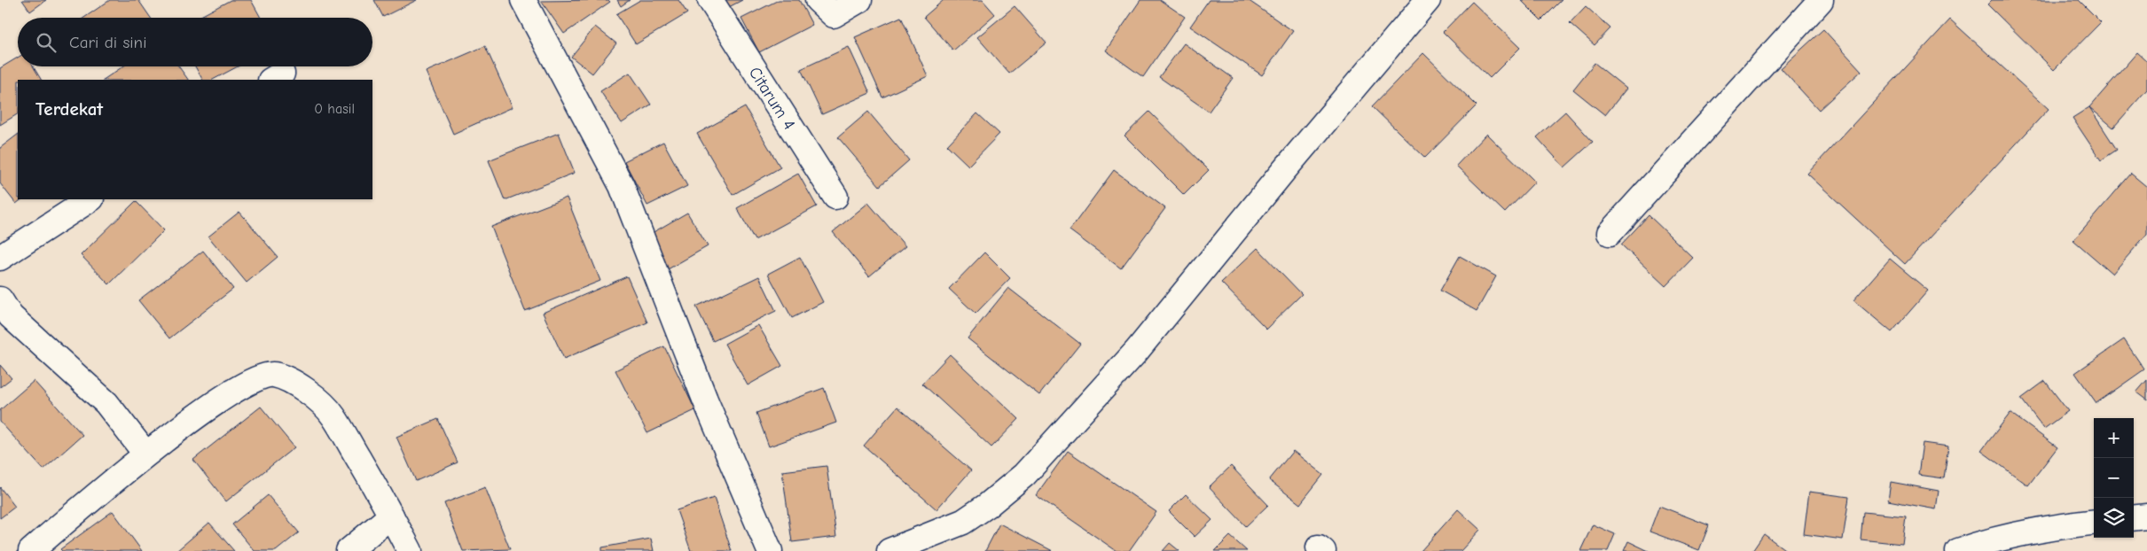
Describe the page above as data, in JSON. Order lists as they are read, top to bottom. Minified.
{"streets":{"street":["Citarum 4"]},"page":{"search":"Cari di sini","heading":["Terdekat","0 hasil"],"map_buttons":["+","−"]}}
